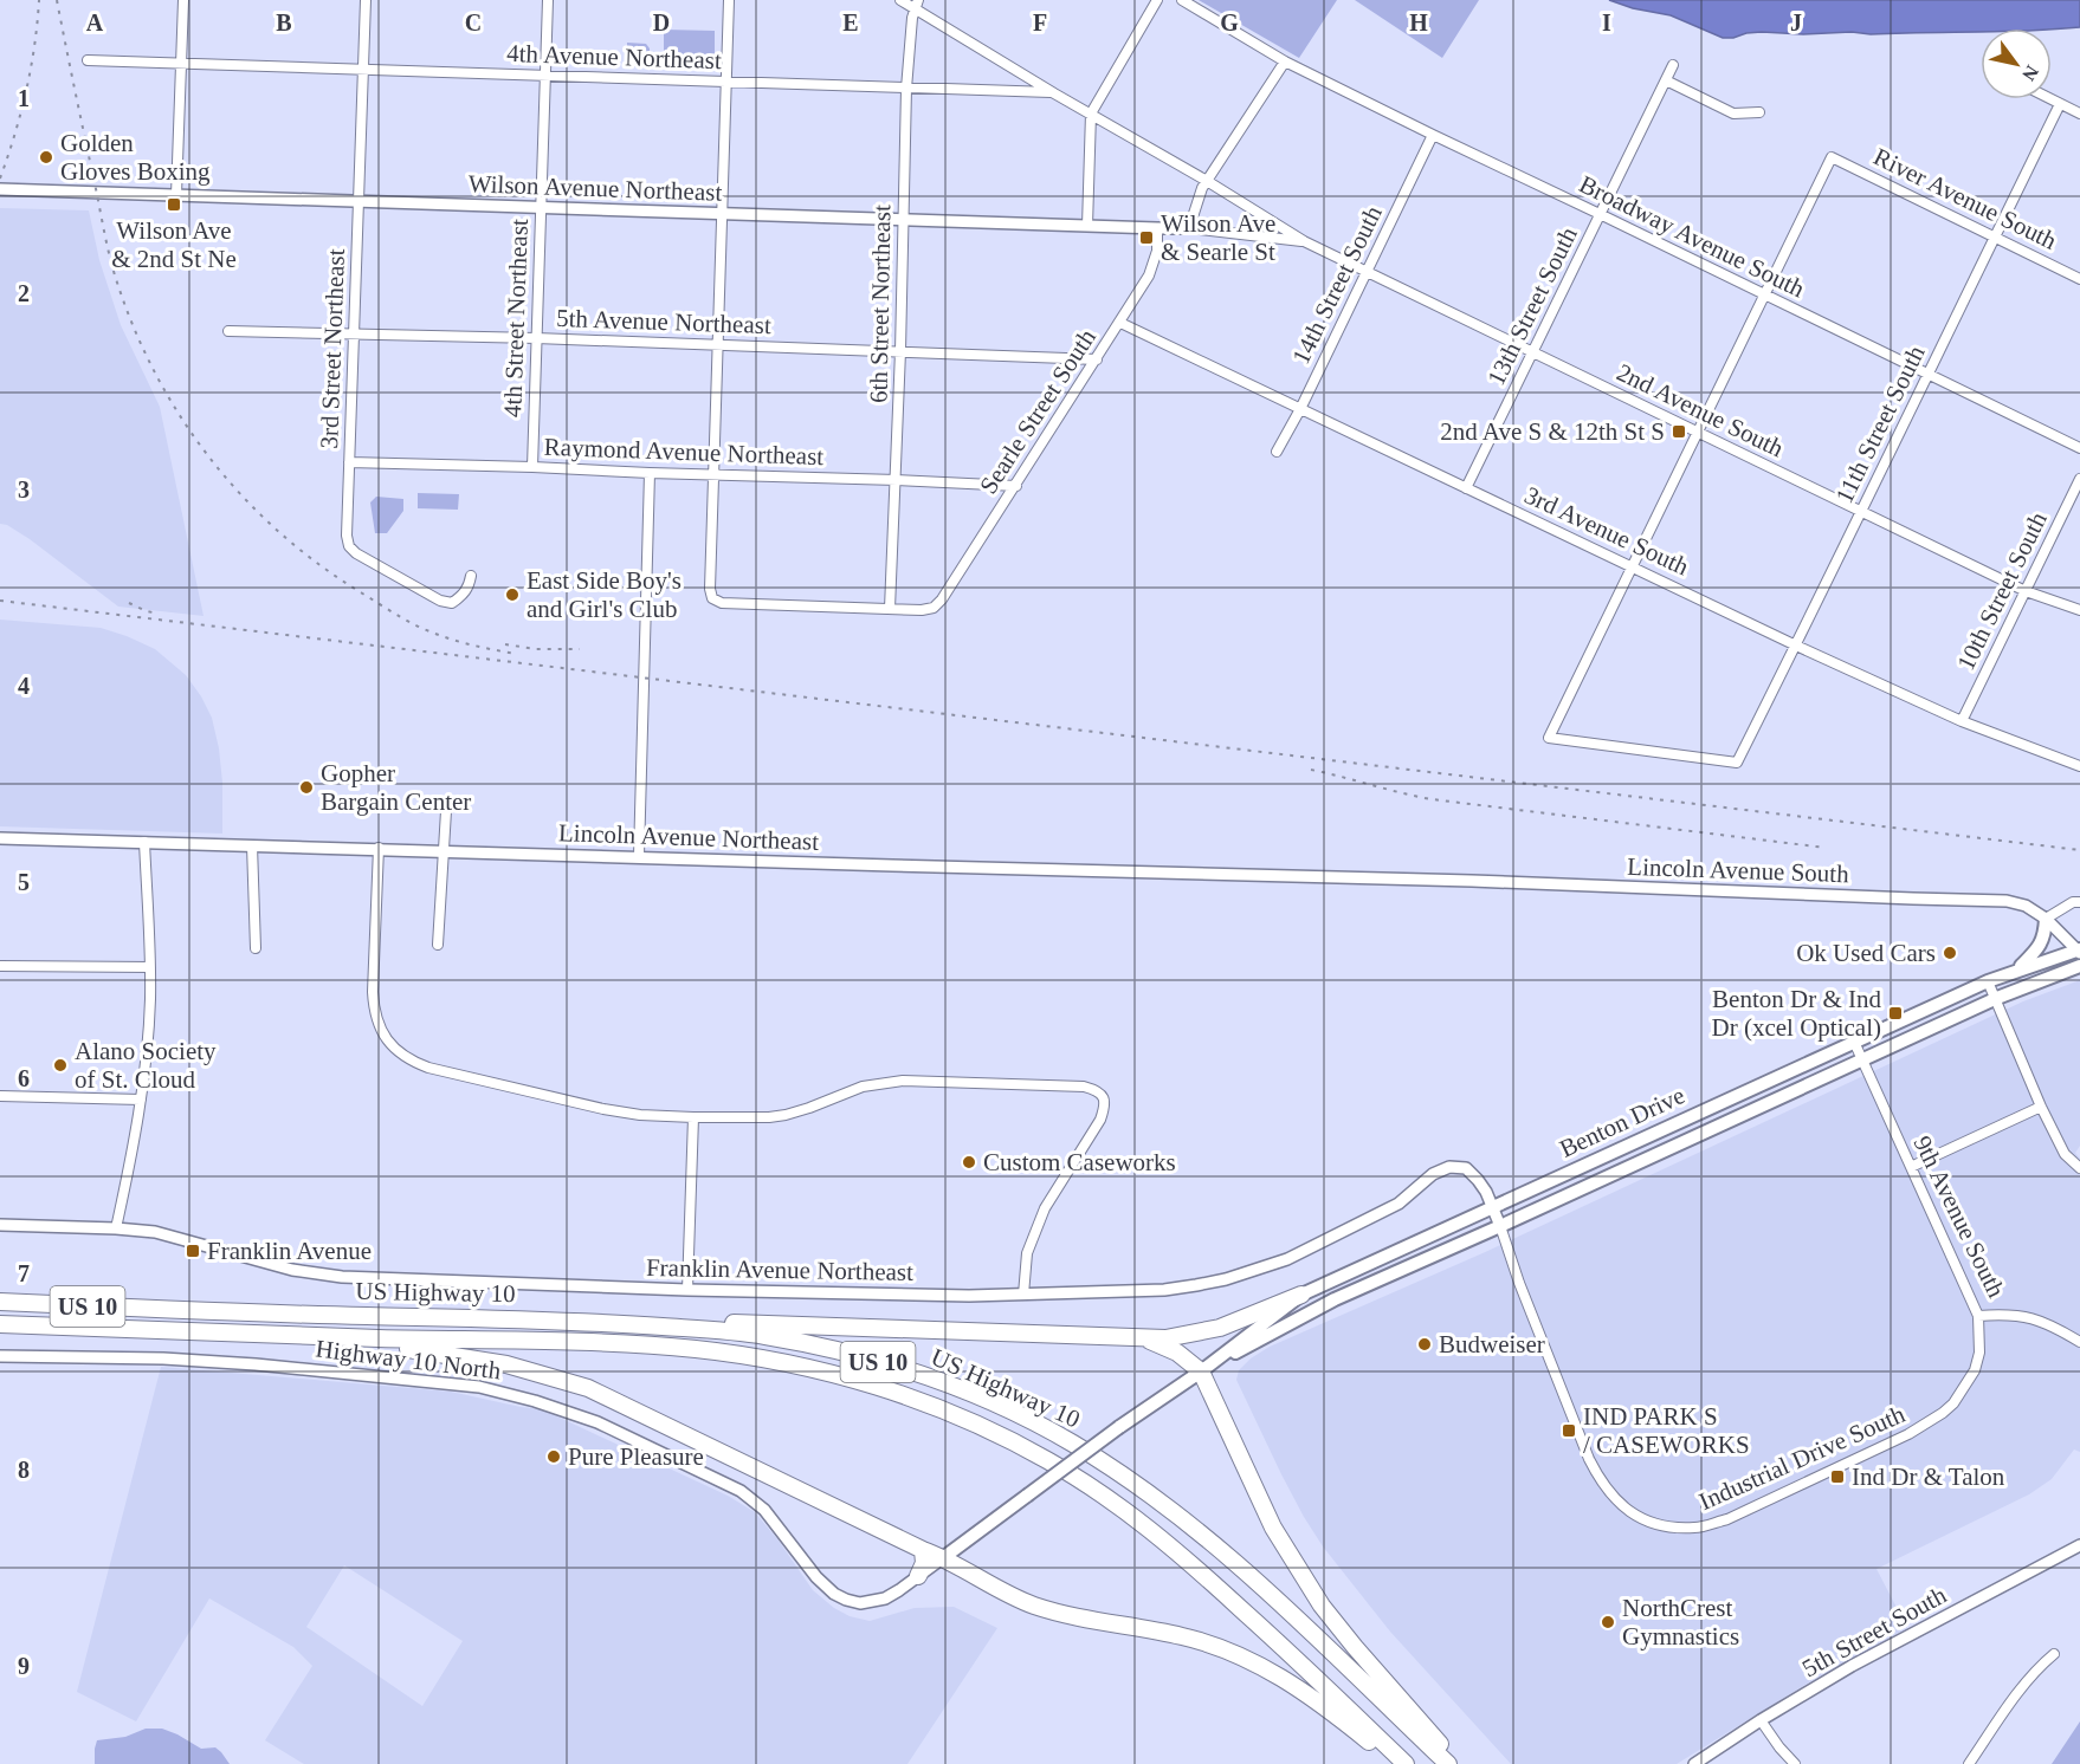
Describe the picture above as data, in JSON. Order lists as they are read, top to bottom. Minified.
{"streets":{"highway":["US Highway 10","US 10"],"main road":["Benton Drive"],"street":["4th Avenue Northeast","Wilson Avenue Northeast","River Avenue South","Broadway Avenue South","14th Street South","6th Street Northeast","13th Street South","4th Street Northeast","5th Avenue Northeast","3rd Street Northeast","2nd Avenue South","Searle Street South","11th Street South","Raymond Avenue Northeast","3rd Avenue South","10th Street South","Lincoln Avenue Northeast","Lincoln Avenue South","9th Avenue South","Franklin Avenue Northeast","Highway 10 North","Industrial Drive South","5th Street South"]},"crossings":[["4th Avenue Northeast","6th Street Northeast"],["4th Avenue Northeast","4th Street Northeast"],["4th Avenue Northeast","3rd Street Northeast"],["4th Avenue Northeast","2nd Avenue South"],["Wilson Avenue Northeast","6th Street Northeast"],["Wilson Avenue Northeast","4th Street Northeast"],["Wilson Avenue Northeast","3rd Street Northeast"],["Wilson Avenue Northeast","2nd Avenue South"],["Wilson Avenue Northeast","Searle Street South"],["River Avenue South","Broadway Avenue South"],["River Avenue South","11th Street South"],["Broadway Avenue South","14th Street South"],["Broadway Avenue South","13th Street South"],["Broadway Avenue South","11th Street South"],["14th Street South","2nd Avenue South"],["14th Street South","3rd Avenue South"],["6th Street Northeast","5th Avenue Northeast"],["6th Street Northeast","2nd Avenue South"],["6th Street Northeast","Searle Street South"],["6th Street Northeast","Raymond Avenue Northeast"],["13th Street South","2nd Avenue South"],["13th Street South","3rd Avenue South"],["4th Street Northeast","5th Avenue Northeast"],["4th Street Northeast","Raymond Avenue Northeast"],["5th Avenue Northeast","3rd Street Northeast"],["5th Avenue Northeast","Searle Street South"],["3rd Street Northeast","Raymond Avenue Northeast"],["2nd Avenue South","11th Street South"],["2nd Avenue South","10th Street South"],["Searle Street South","Raymond Avenue Northeast"],["Searle Street South","3rd Avenue South"],["11th Street South","3rd Avenue South"],["3rd Avenue South","10th Street South"],["Lincoln Avenue Northeast","Lincoln Avenue South"],["Lincoln Avenue South","Benton Drive"],["Benton Drive","9th Avenue South"],["Benton Drive","Franklin Avenue Northeast"],["Benton Drive","Highway 10 North"],["Benton Drive","Industrial Drive South"],["9th Avenue South","Industrial Drive South"],["Franklin Avenue Northeast","Industrial Drive South"]],"places":{"other":["Golden Gloves Boxing","East Side Boy's and Girl's Club","Gopher Bargain Center","Ok Used Cars","Alano Society of St. Cloud","Custom Caseworks","Budweiser","Pure Pleasure","NorthCrest Gymnastics"],"transit":["Wilson Ave & 2nd St Ne","Wilson Ave & Searle St","2nd Ave S & 12th St S","Benton Dr & Ind Dr (xcel Optical)","Franklin Avenue","IND PARK S / CASEWORKS","Ind Dr & Talon"]},"north":"bottom right","grid":{"columns":["A","B","C","D","E","F","G","H","I","J"],"rows":["1","2","3","4","5","6","7","8","9"]}}
